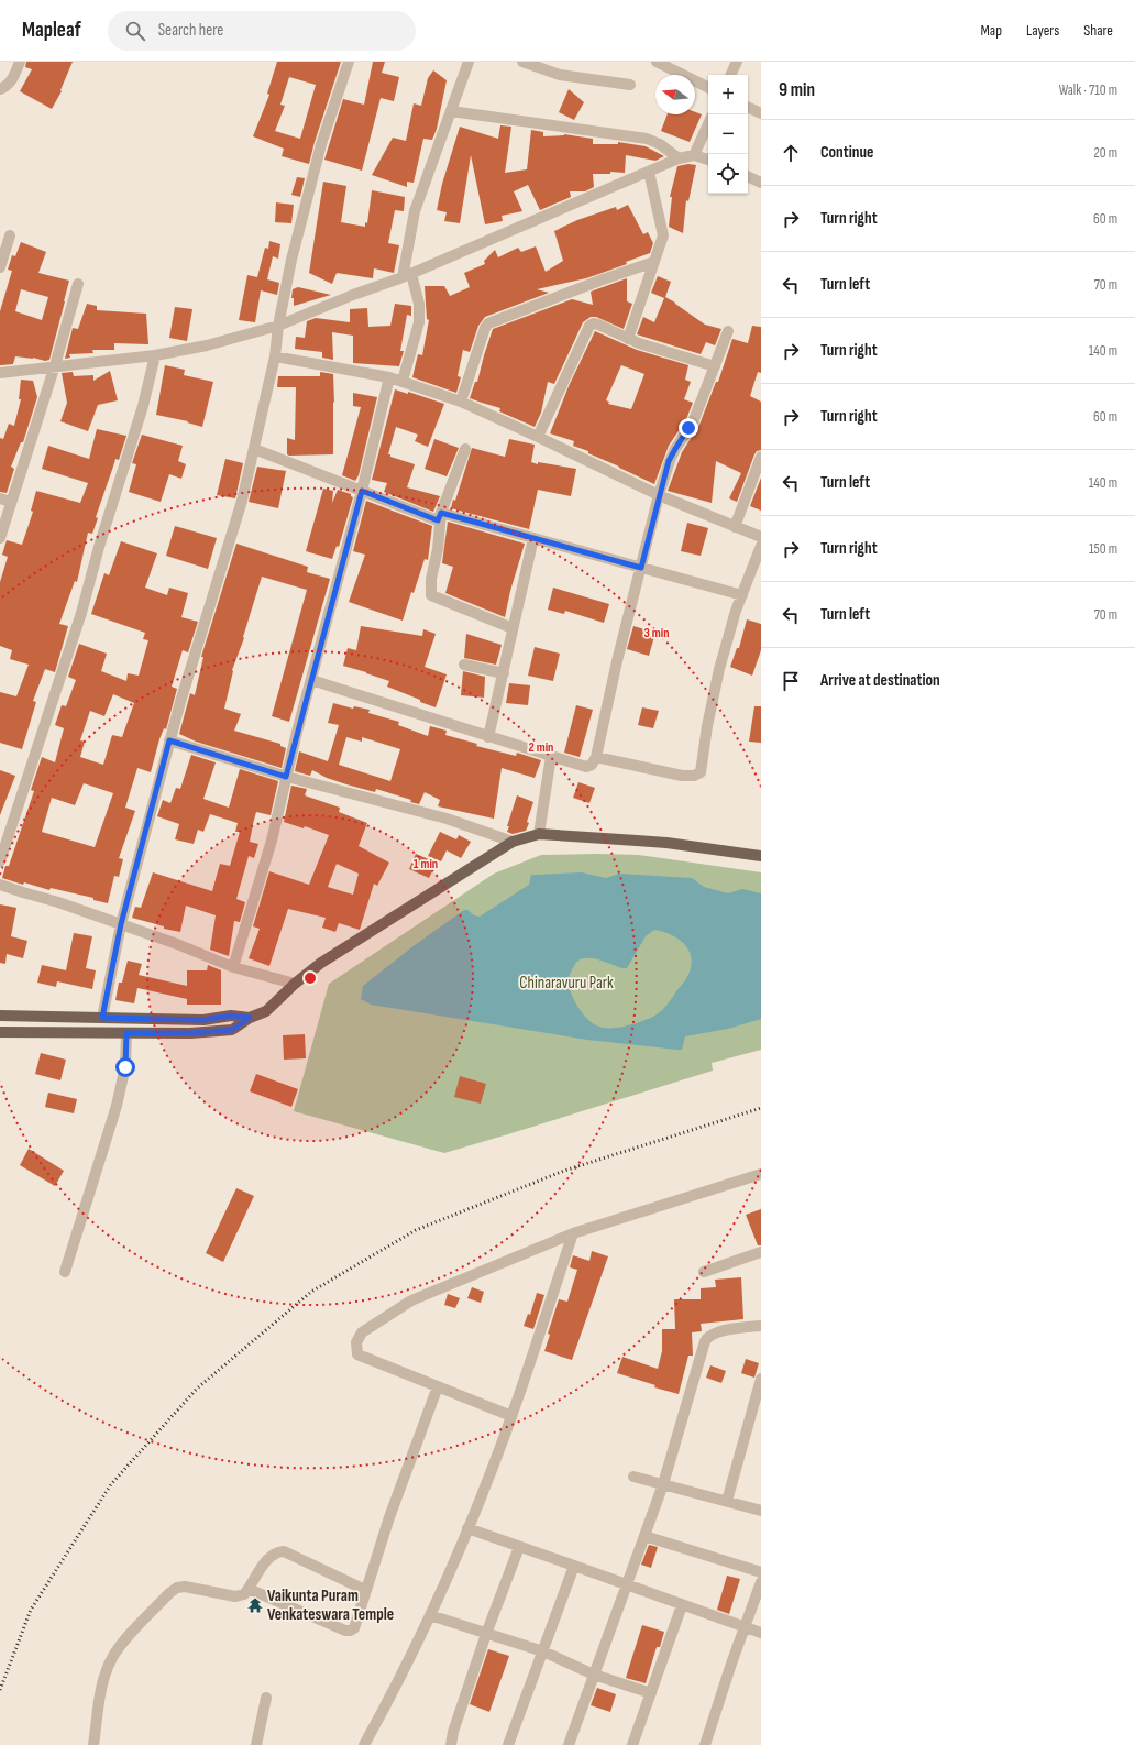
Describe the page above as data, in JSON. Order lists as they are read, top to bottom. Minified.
{"parks":["Chinaravuru Park"],"places":{"temple":["Vaikunta Puram Venkateswara Temple"]},"north":"left","page":{"header":"Mapleaf","search":"Search here","nav":["Map","Layers","Share"],"heading":["9 min","Walk · 710 m"],"map_buttons":["+","−"],"list":[["Continue","20 m"],["Turn right","60 m"],["Turn left","70 m"],["Turn right","140 m"],["Turn right","60 m"],["Turn left","140 m"],["Turn right","150 m"],["Turn left","70 m"],"Arrive at destination"]},"rings":["3 min","2 min","1 min"]}
